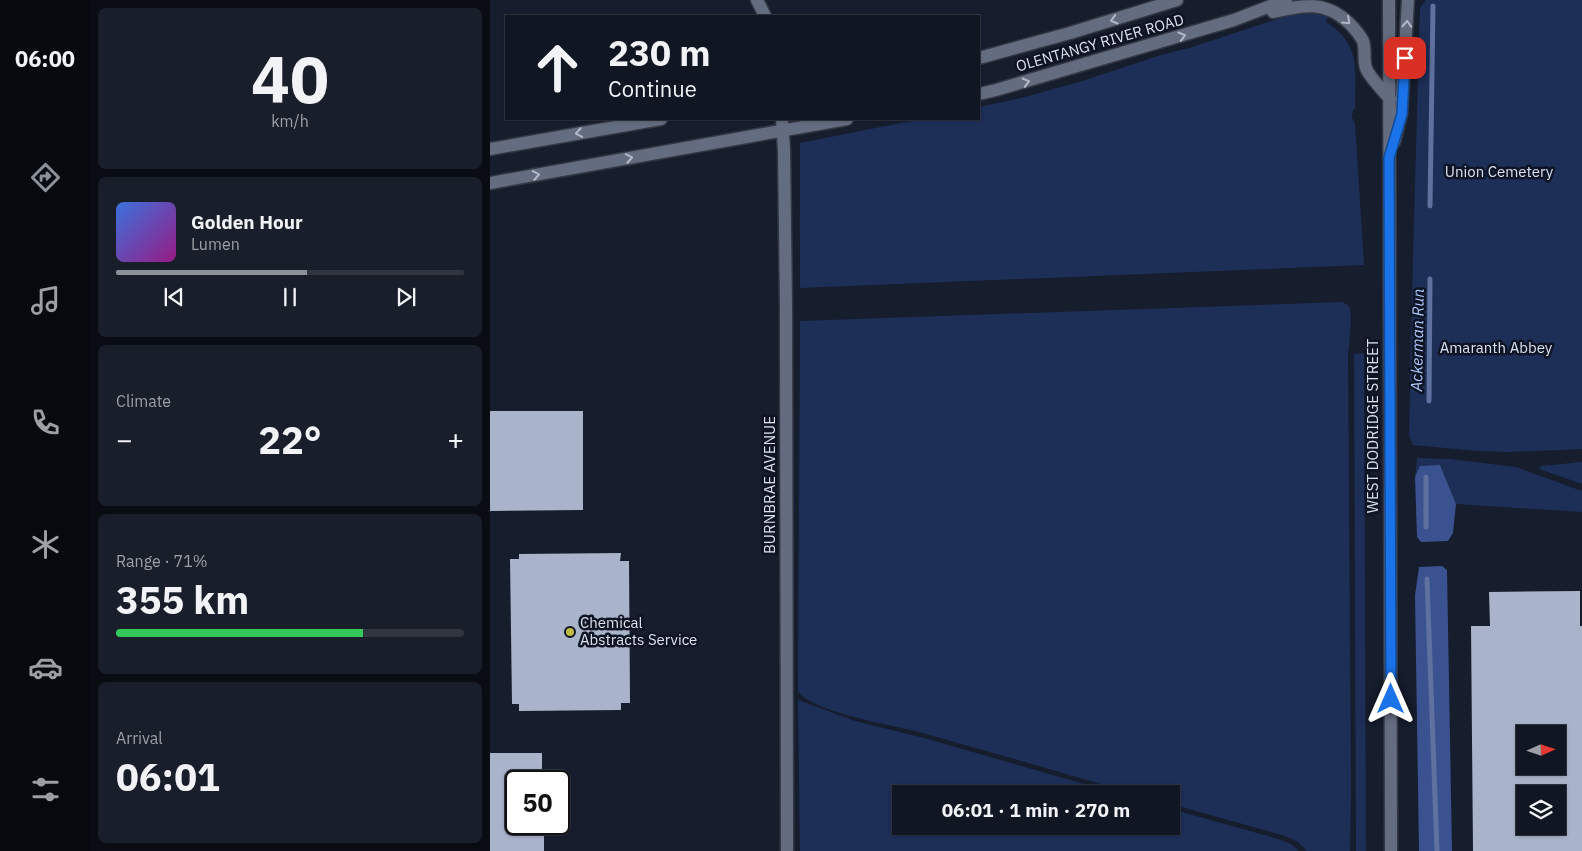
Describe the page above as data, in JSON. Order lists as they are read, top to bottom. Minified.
{"streets":{"main road":["OLENTANGY RIVER ROAD","WEST DODRIDGE STREET","BURNBRAE AVENUE"]},"water":["Ackerman Run"],"parks":["Union Cemetery","Amaranth Abbey"],"places":["Chemical Abstracts Service"],"north":"right","page":{"tabs":"06:00","tile":[["40","km/h"],"Climate",["Range · 71%","355 km"],["Arrival","06:01"]],"turn":["230 m","Continue"],"song":["Golden Hour","Lumen"],"heat":["−","22°","+"],"limit":"50","trip":"06:01 · 1 min · 270 m"}}
